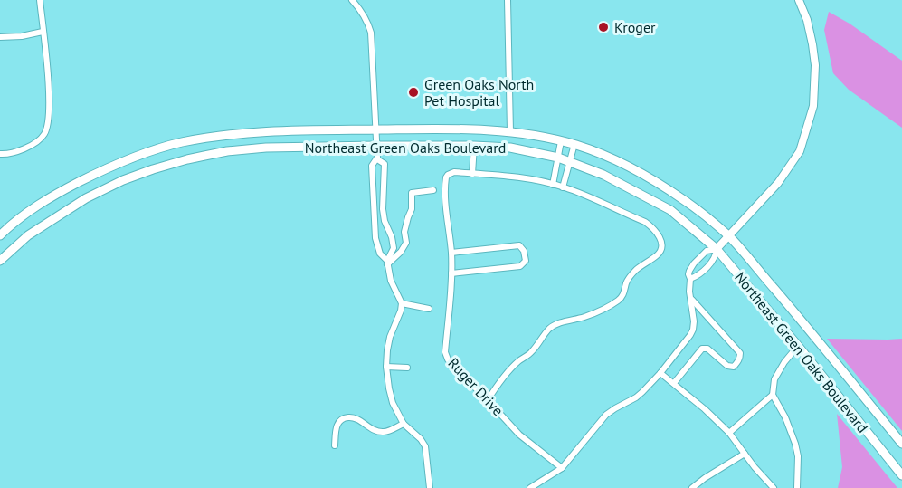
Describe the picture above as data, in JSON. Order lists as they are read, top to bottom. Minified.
{"streets":{"main road":["Northeast Green Oaks Boulevard"],"street":["Ruger Drive"]},"places":["Kroger","Green Oaks North Pet Hospital"]}
